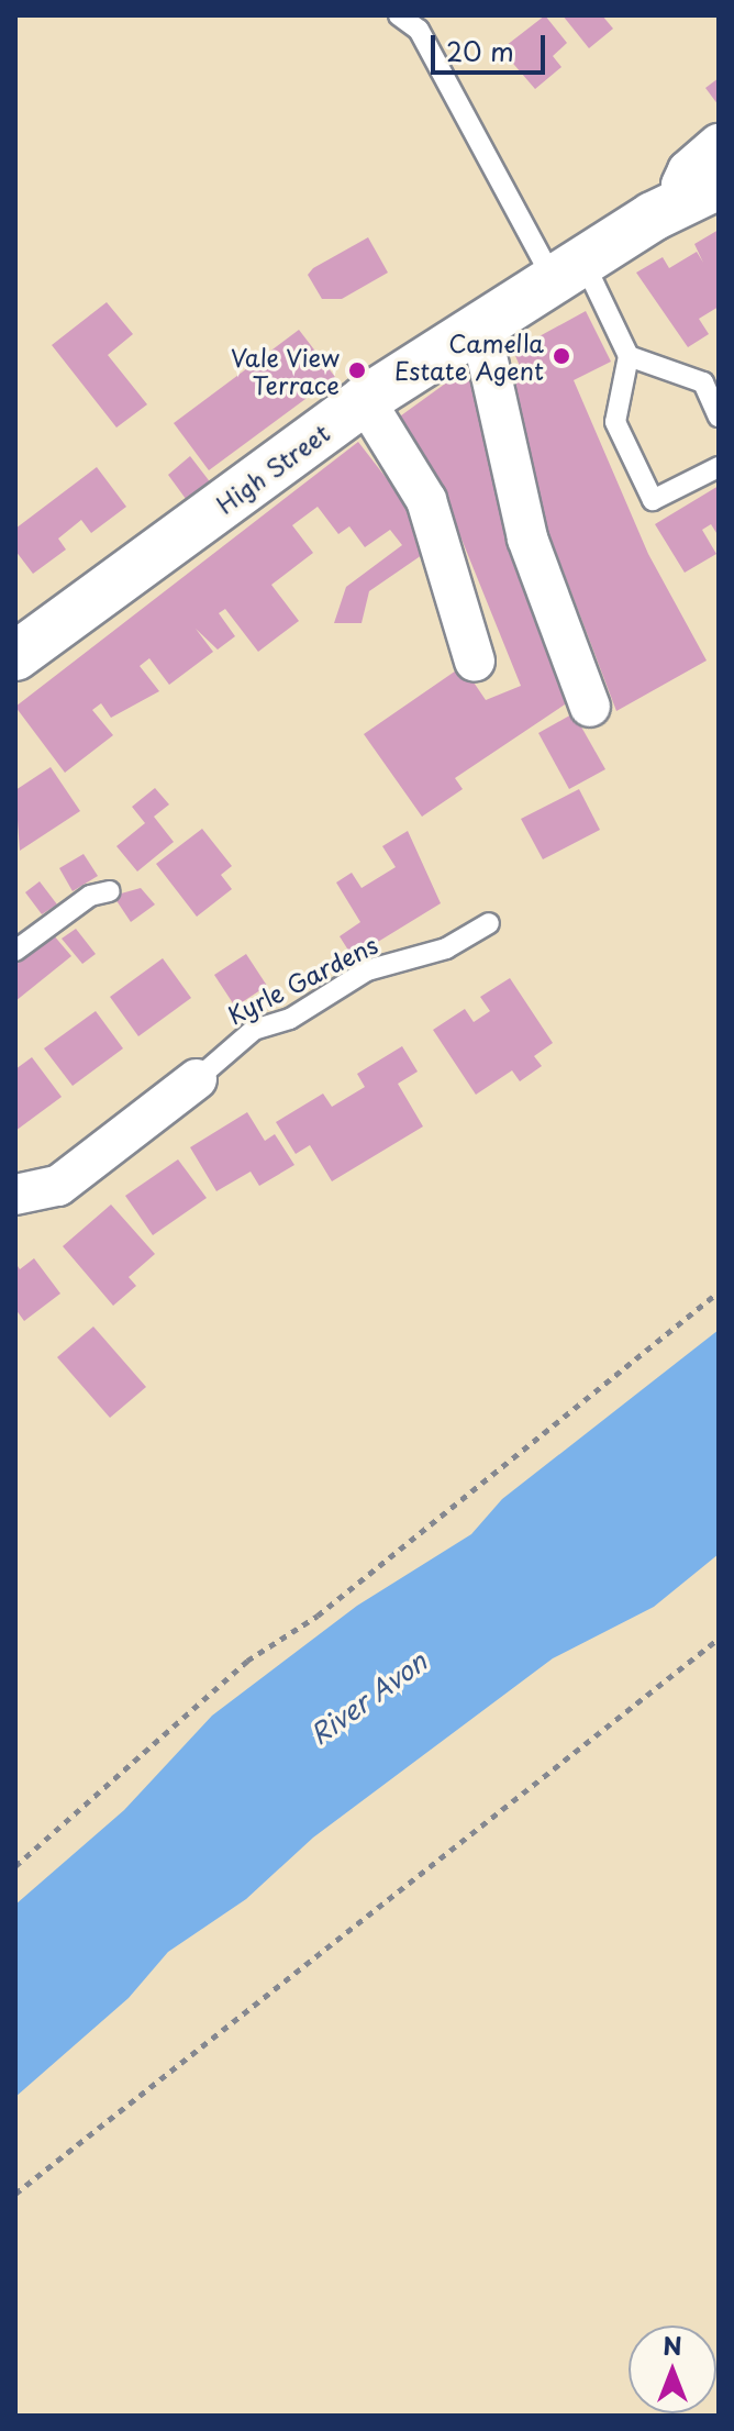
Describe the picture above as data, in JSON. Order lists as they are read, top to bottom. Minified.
{"streets":{"street":["High Street"],"lane":["Kyrle Gardens"]},"water":["River Avon"],"places":["Camella Estate Agent","Vale View Terrace"],"scale_bar":"20 m","north":"top"}
